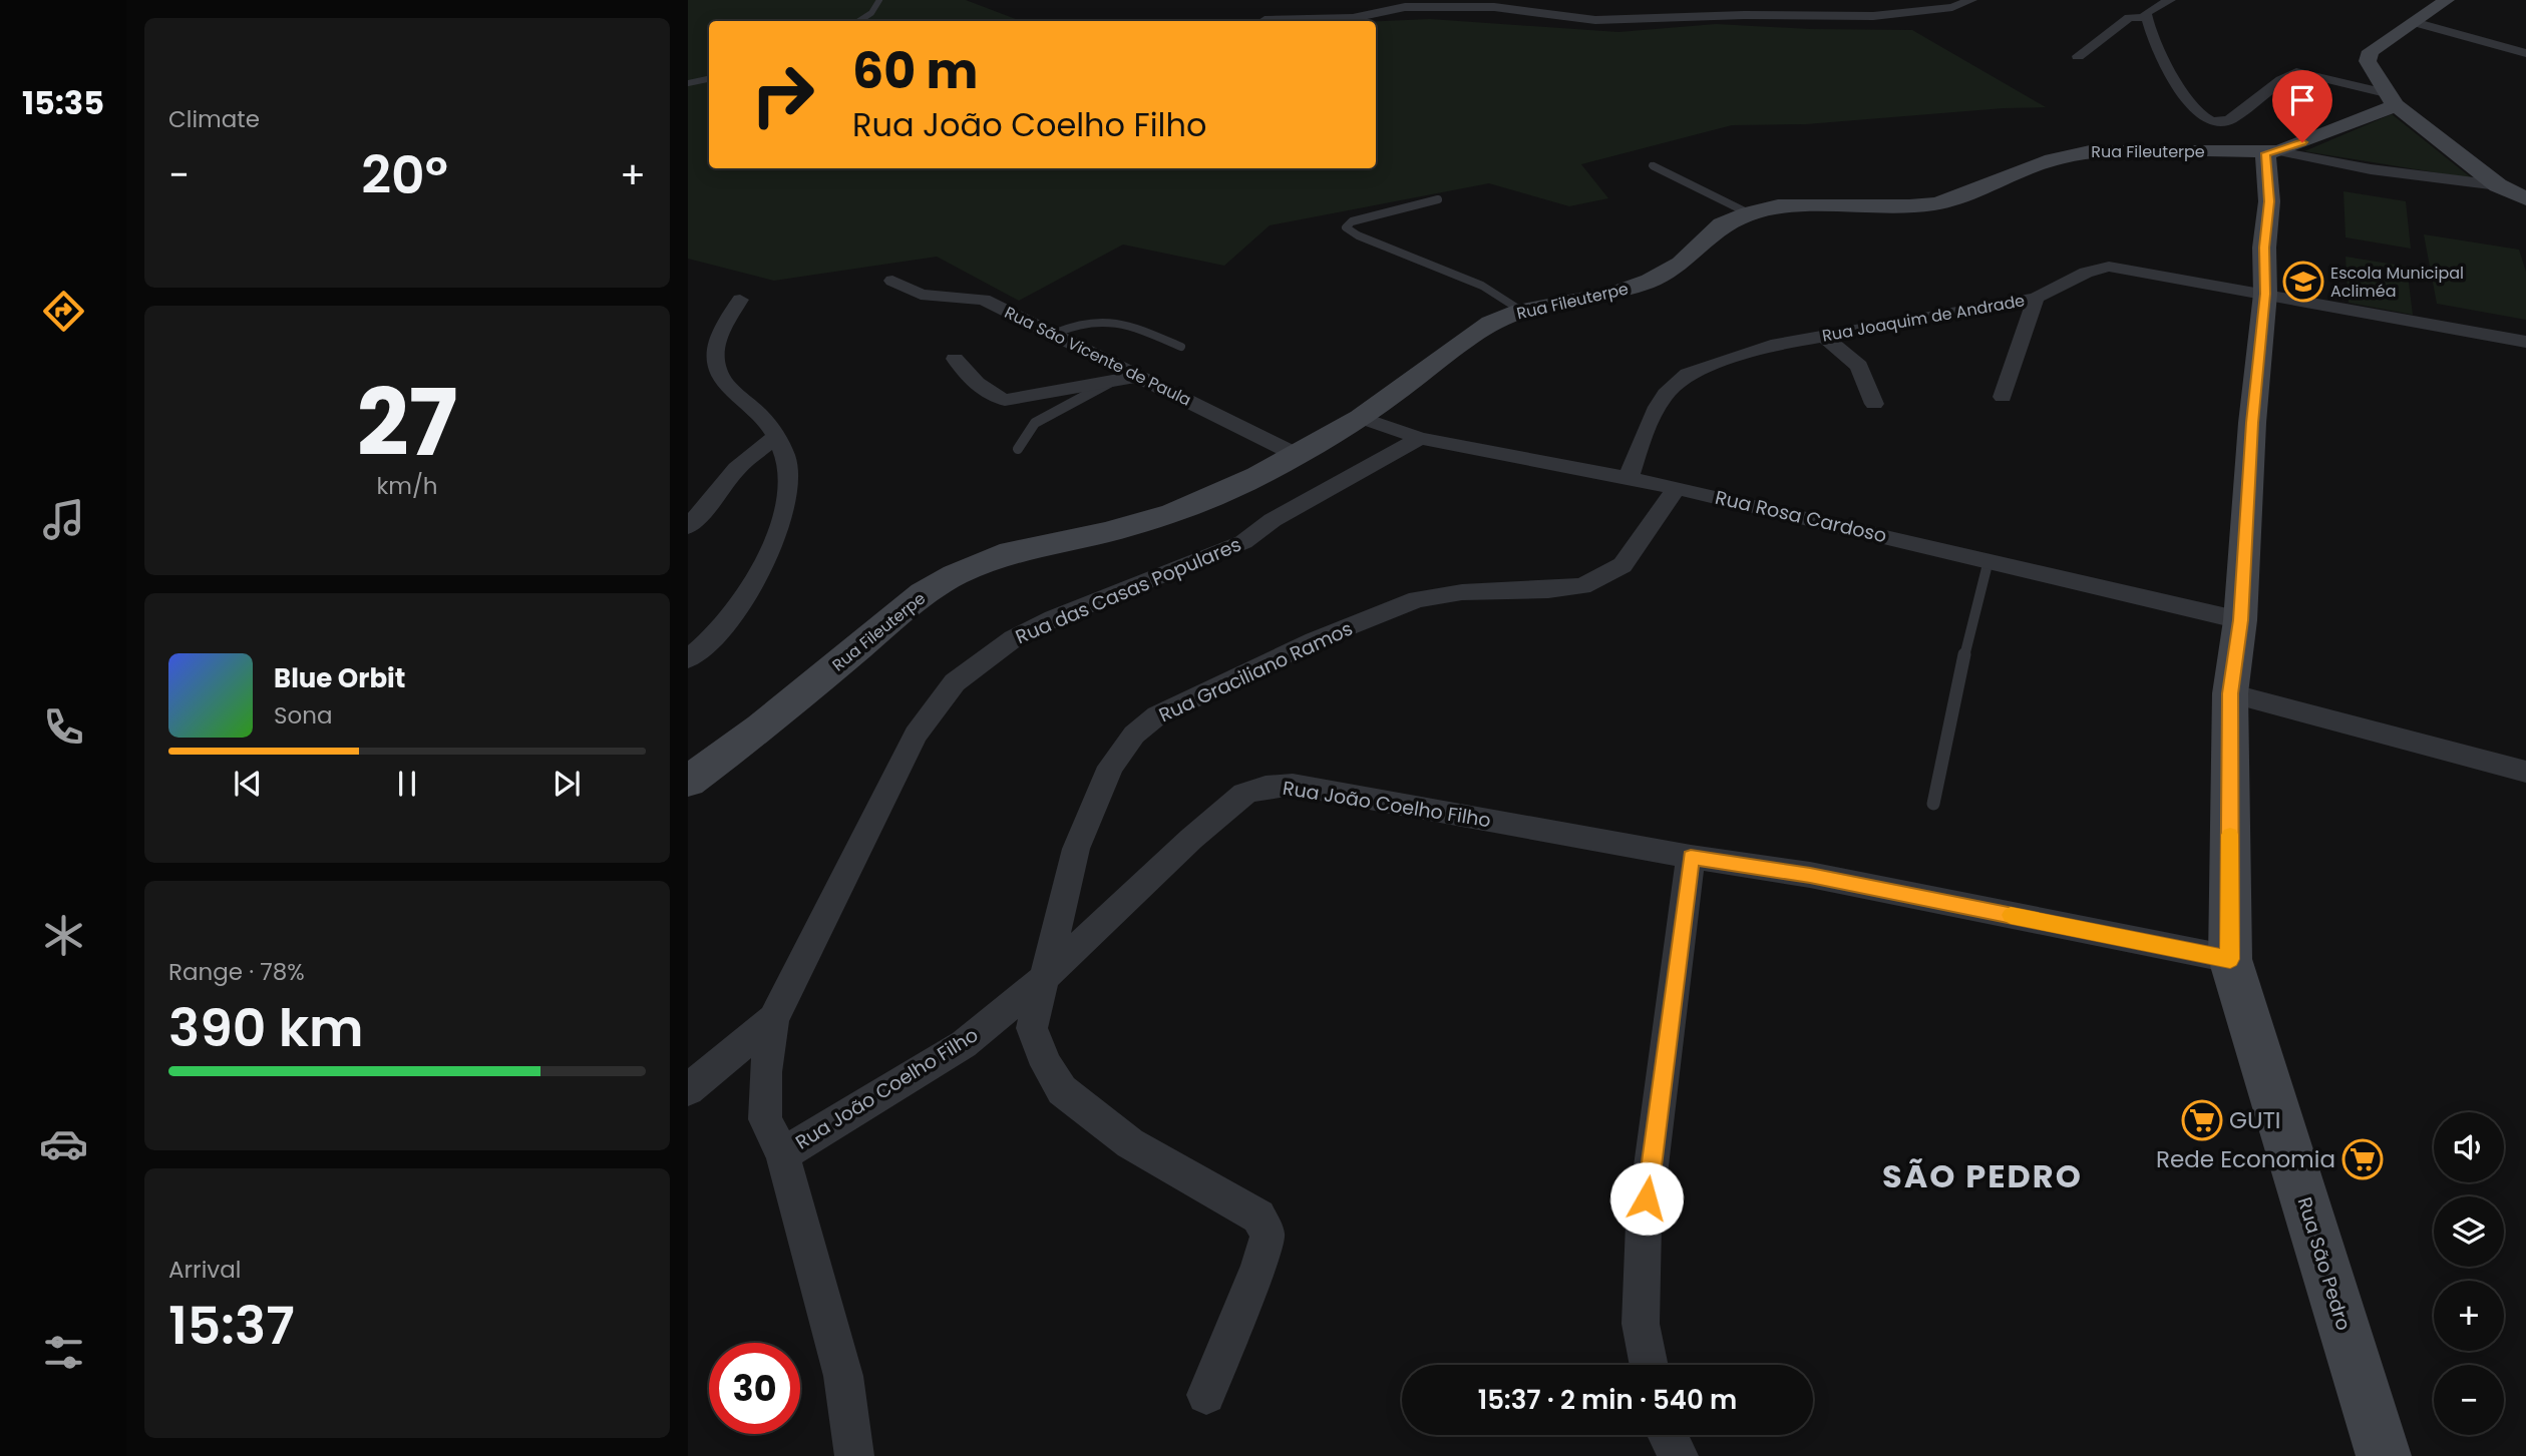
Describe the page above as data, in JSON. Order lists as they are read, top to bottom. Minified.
{"streets":{"main road":["Rua Fileuterpe","Rua São Pedro"],"street":["Rua Joaquim de Andrade","Rua São Vicente de Paula","Rua Rosa Cardoso","Rua das Casas Populares","Rua Graciliano Ramos","Rua João Coelho Filho"]},"crossings":[["Rua Fileuterpe","Rua São Vicente de Paula"],["Rua Fileuterpe","Rua Rosa Cardoso"],["Rua Fileuterpe","Rua São Pedro"],["Rua Joaquim de Andrade","Rua Rosa Cardoso"],["Rua Joaquim de Andrade","Rua São Pedro"],["Rua Rosa Cardoso","Rua das Casas Populares"],["Rua Rosa Cardoso","Rua Graciliano Ramos"],["Rua Rosa Cardoso","Rua São Pedro"],["Rua das Casas Populares","Rua João Coelho Filho"],["Rua Graciliano Ramos","Rua João Coelho Filho"],["Rua João Coelho Filho","Rua São Pedro"]],"districts":["SÃO PEDRO"],"places":{"school or university":["Escola Municipal Acliméa"],"supermarket":["GUTI","Rede Economia"]},"page":{"tabs":"15:35","tile":["Climate",["27","km/h"],["Range · 78%","390 km"],["Arrival","15:37"]],"turn":["60 m","Rua João Coelho Filho"],"heat":["−","20°","+"],"song":["Blue Orbit","Sona"],"map_buttons":["+","−"],"limit":"30","trip":"15:37 · 2 min · 540 m"}}
